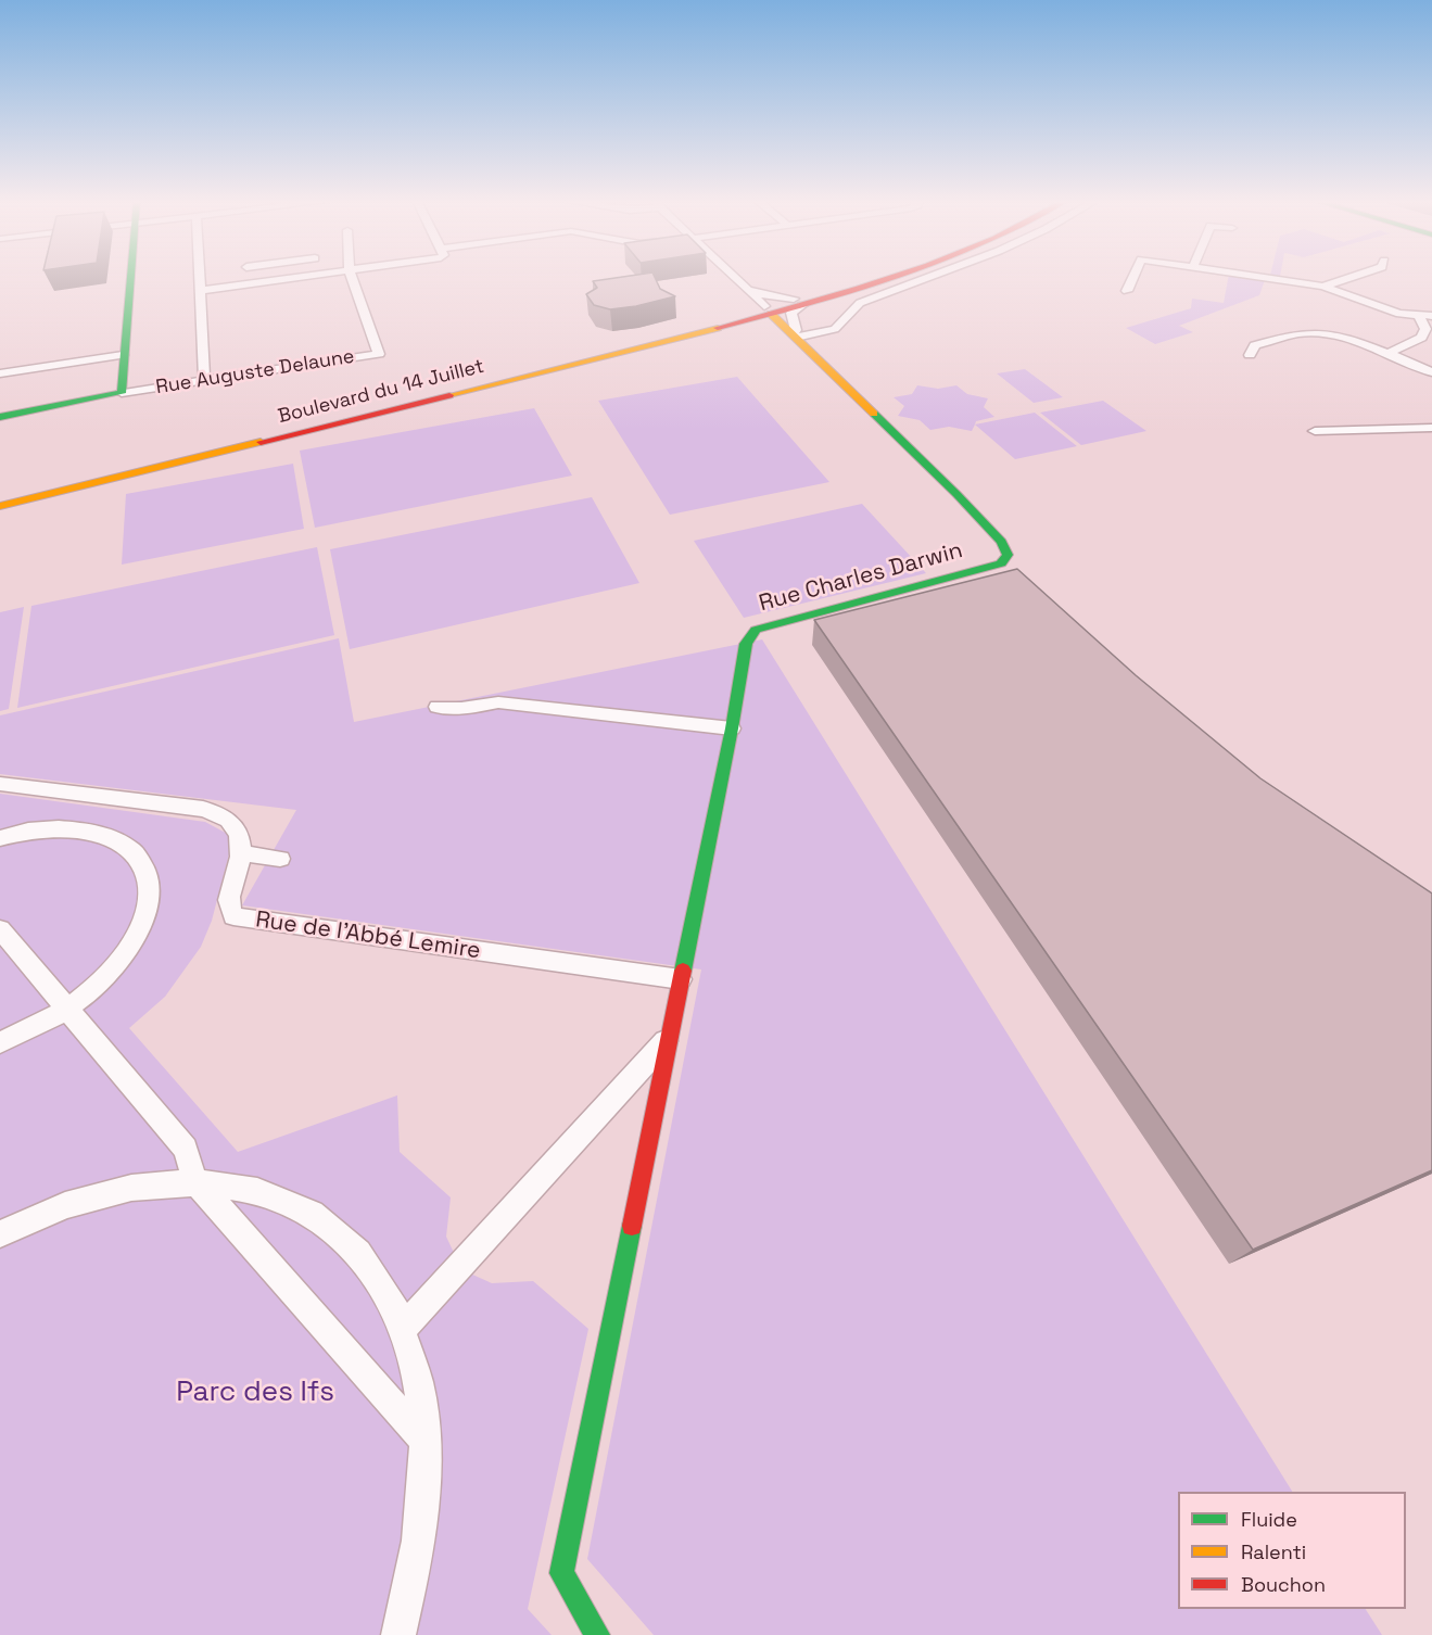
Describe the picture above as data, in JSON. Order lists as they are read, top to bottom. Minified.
{"streets":{"main road":["Boulevard du 14 Juillet","Rue Charles Darwin"],"street":["Rue Auguste Delaune","Rue de l'Abbé Lemire"]},"crossings":[["Rue Charles Darwin","Rue de l'Abbé Lemire"]],"parks":["Parc des Ifs"],"legend":["Fluide","Ralenti","Bouchon"]}
